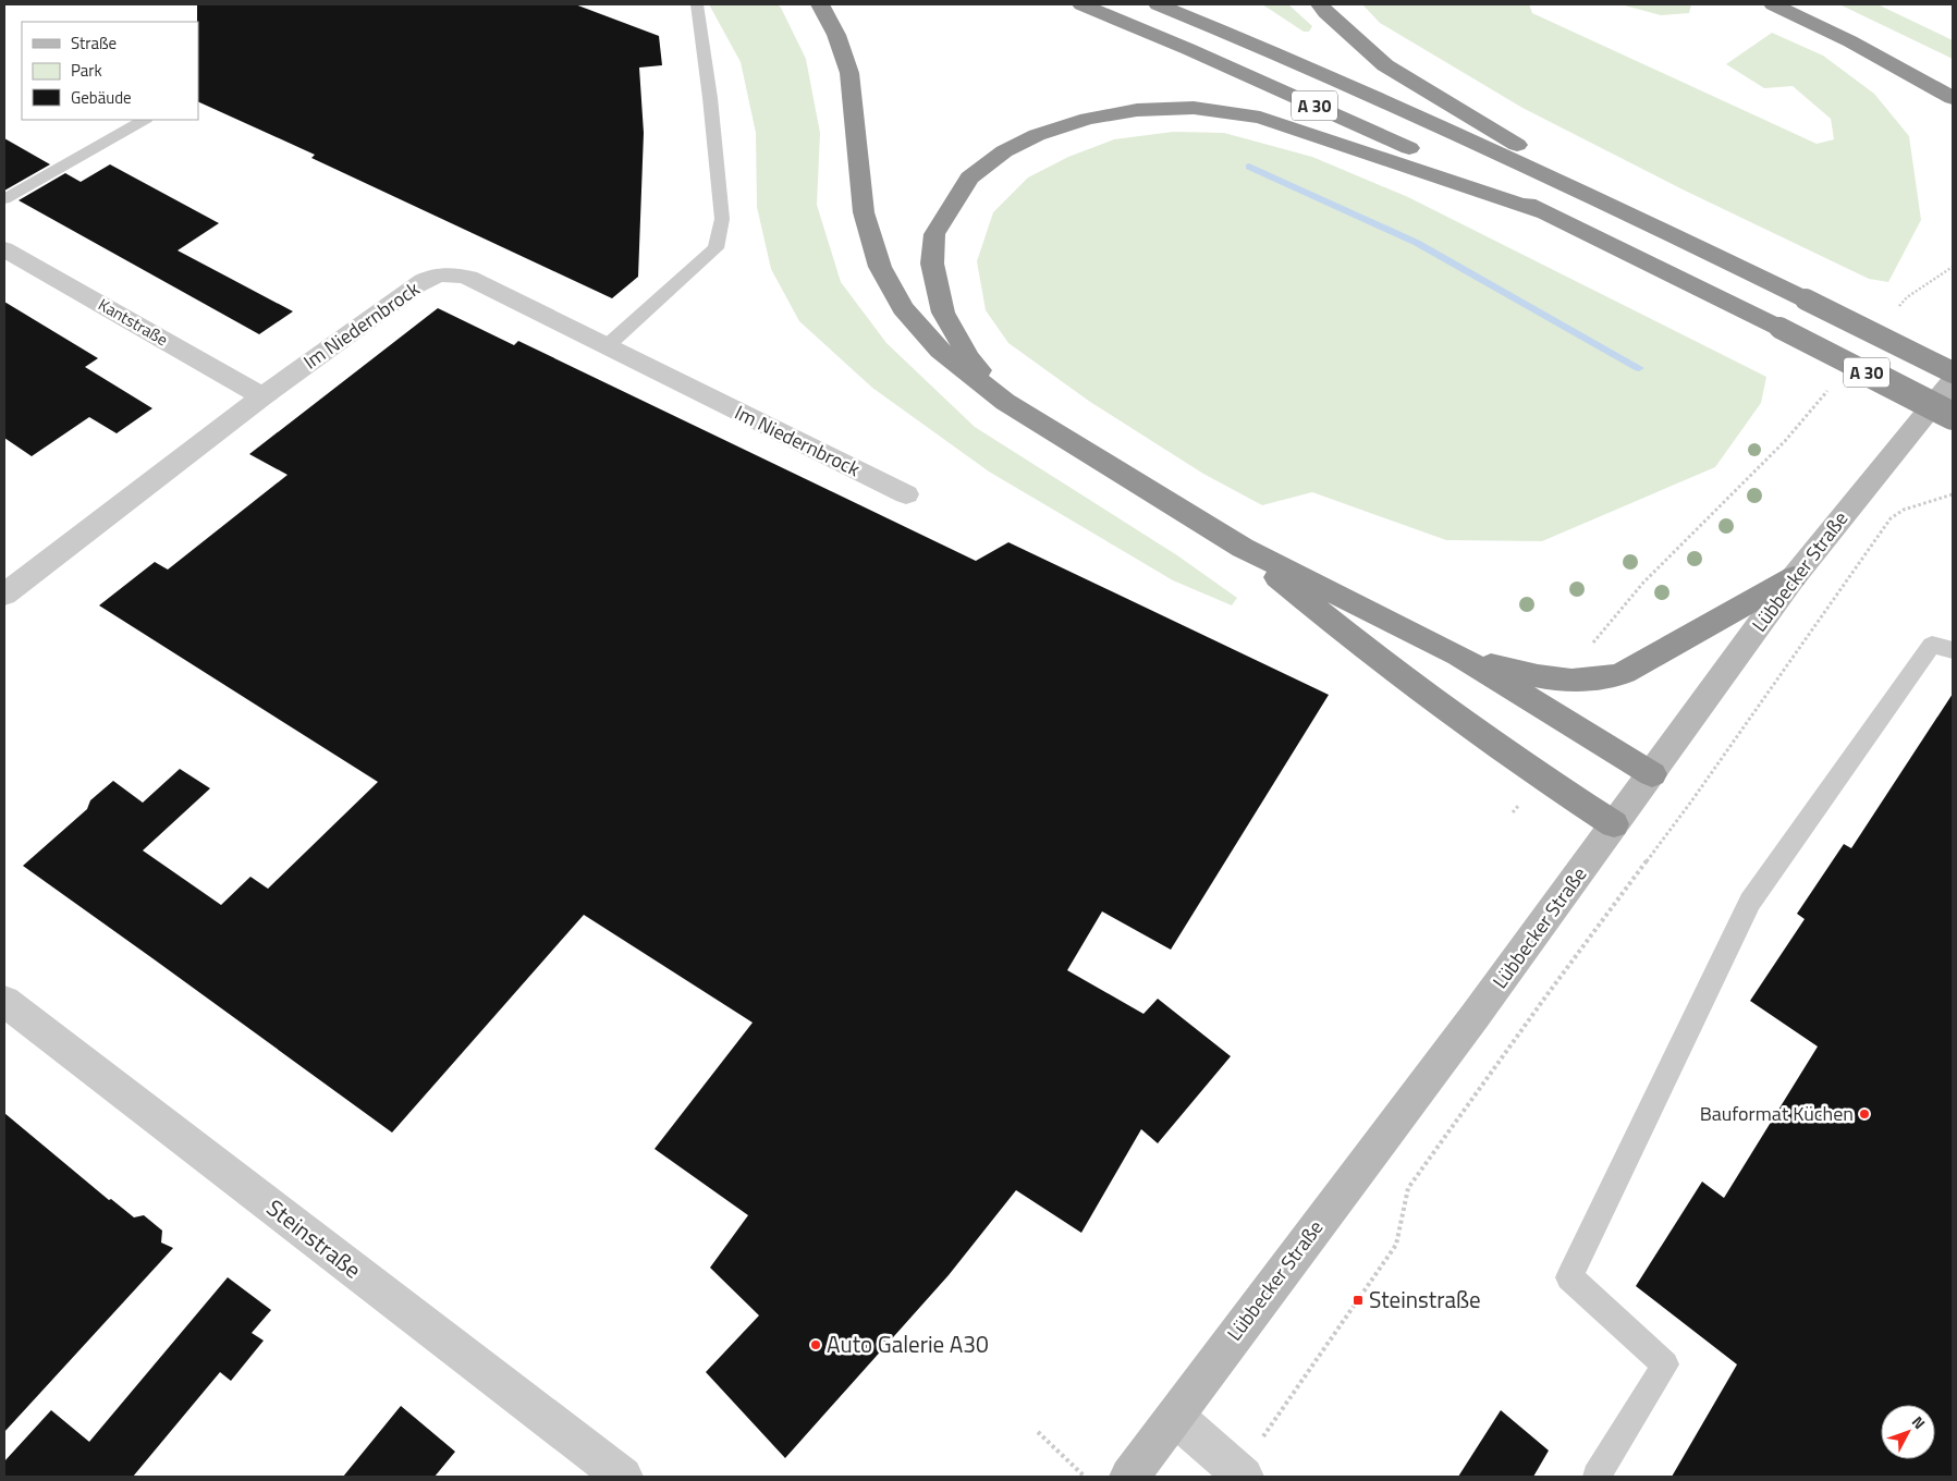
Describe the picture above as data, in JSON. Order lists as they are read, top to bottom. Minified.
{"streets":{"highway":["A 30"],"main road":["Lübbecker Straße"],"street":["Kantstraße","Im Niedernbrock","Steinstraße"]},"crossings":[["Kantstraße","Im Niedernbrock"]],"places":{"other":["Bauformat Küchen","Auto Galerie A30"],"transit":["Steinstraße"]},"legend":["Straße","Park","Gebäude"],"north":"top right"}
